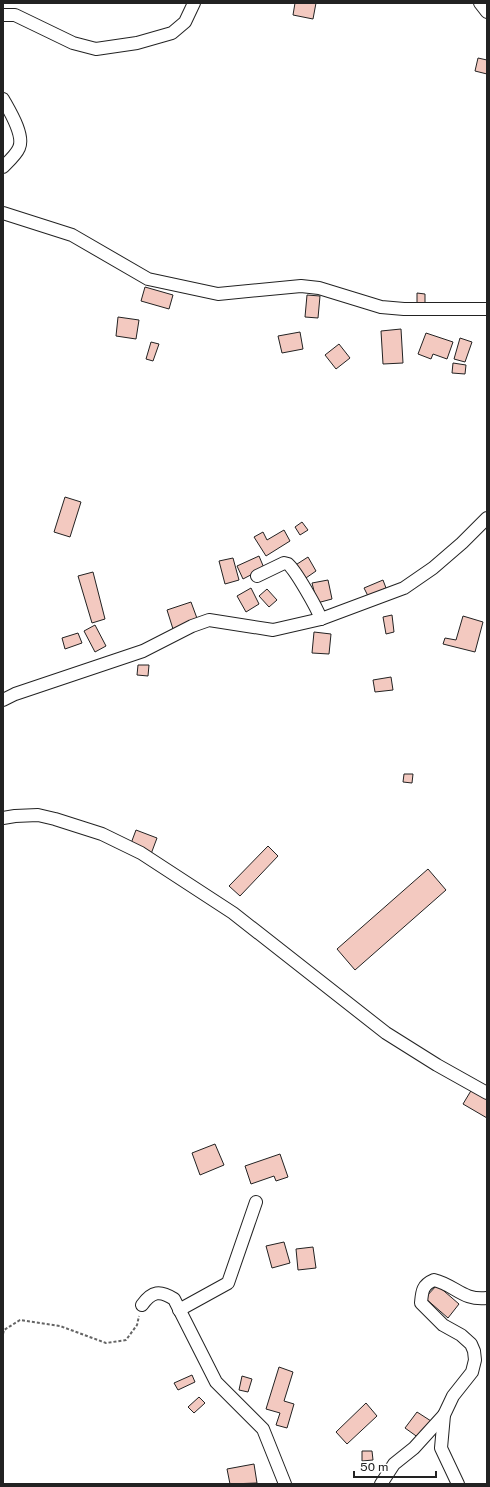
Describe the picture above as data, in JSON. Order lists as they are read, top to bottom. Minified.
{"scale_bar":"50 m"}
